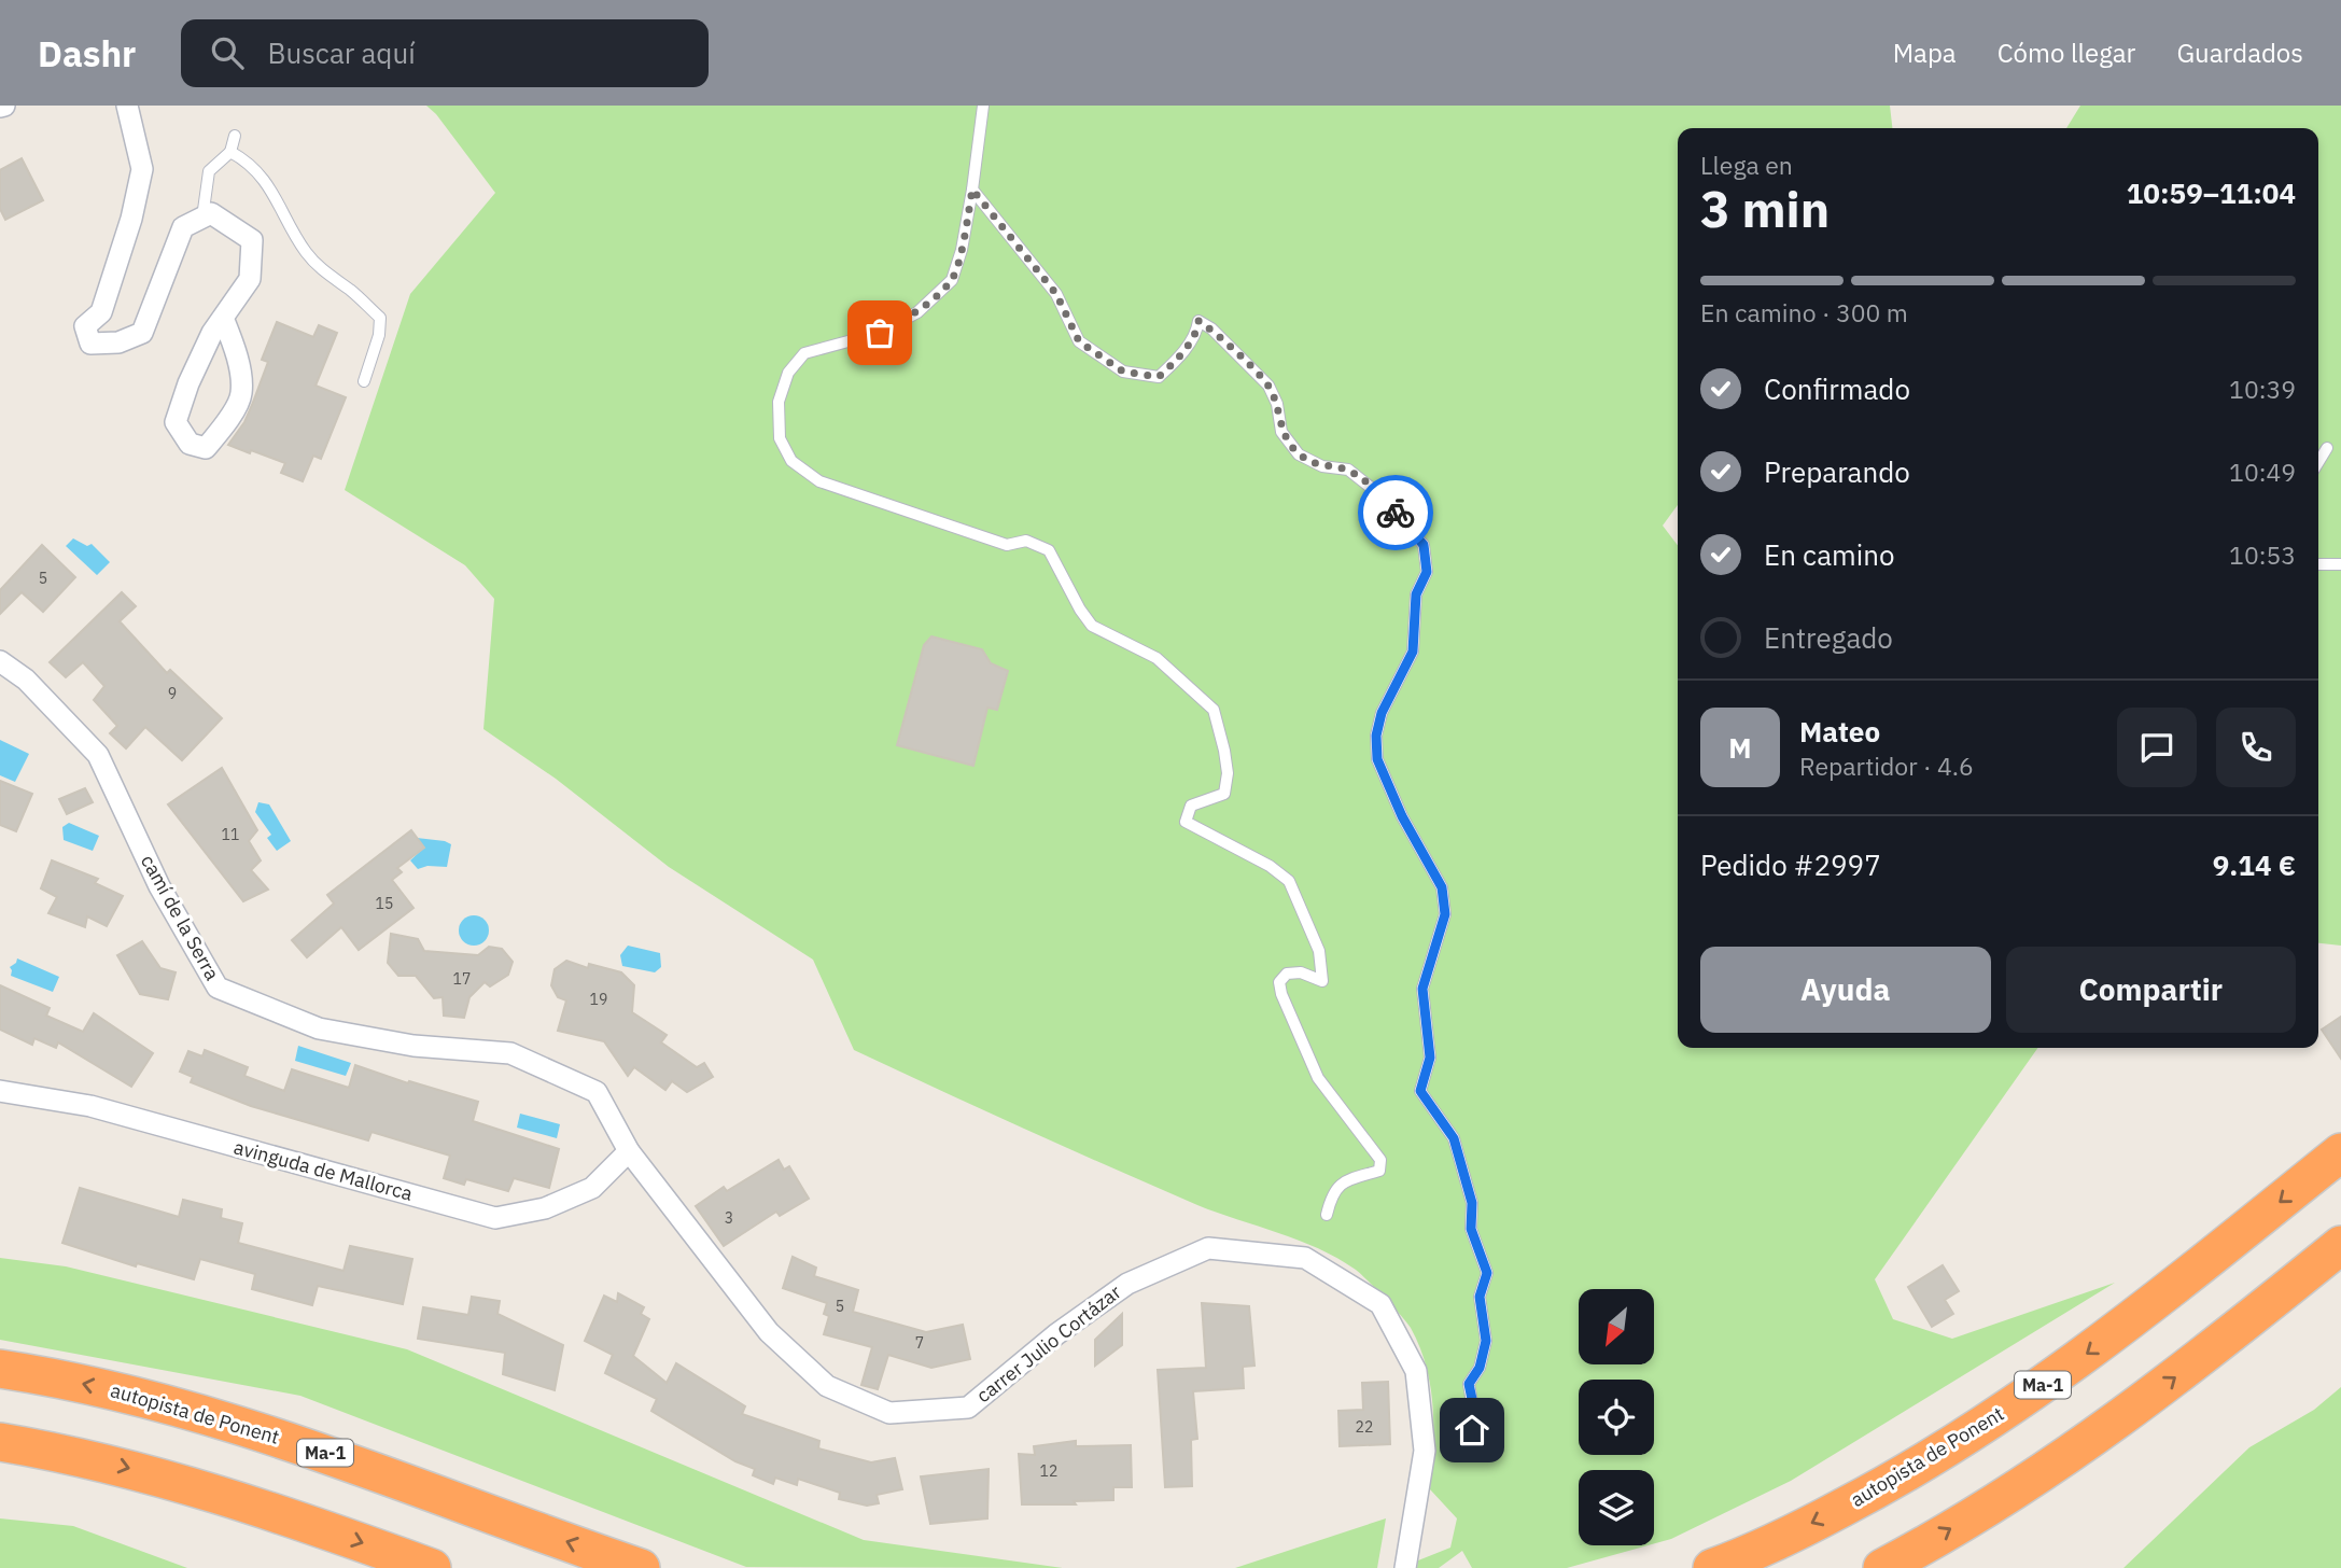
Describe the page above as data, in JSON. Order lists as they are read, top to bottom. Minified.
{"streets":{"highway":["Ma-1","autopista de Ponent"],"street":["camí de la Serra","avinguda de Mallorca","carrer Julio Cortázar"]},"crossings":[["camí de la Serra","avinguda de Mallorca"],["camí de la Serra","carrer Julio Cortázar"],["avinguda de Mallorca","carrer Julio Cortázar"]],"house_numbers":["5","9","11","15","17","19","3","5","7","22","12"],"north":"bottom left","page":{"header":"Dashr","search":"Buscar aquí","nav":["Mapa","Cómo llegar","Guardados"],"heading":["3 min","Llega en","10:59–11:04"],"panel":["Mateo","Repartidor · 4.6","Pedido #2997","9.14 €"],"bar":"En camino · 300 m","list":[["Confirmado","10:39"],["Preparando","10:49"],["En camino","10:53"],"Entregado"],"round":"M","buttons":["Ayuda","Compartir"]}}
